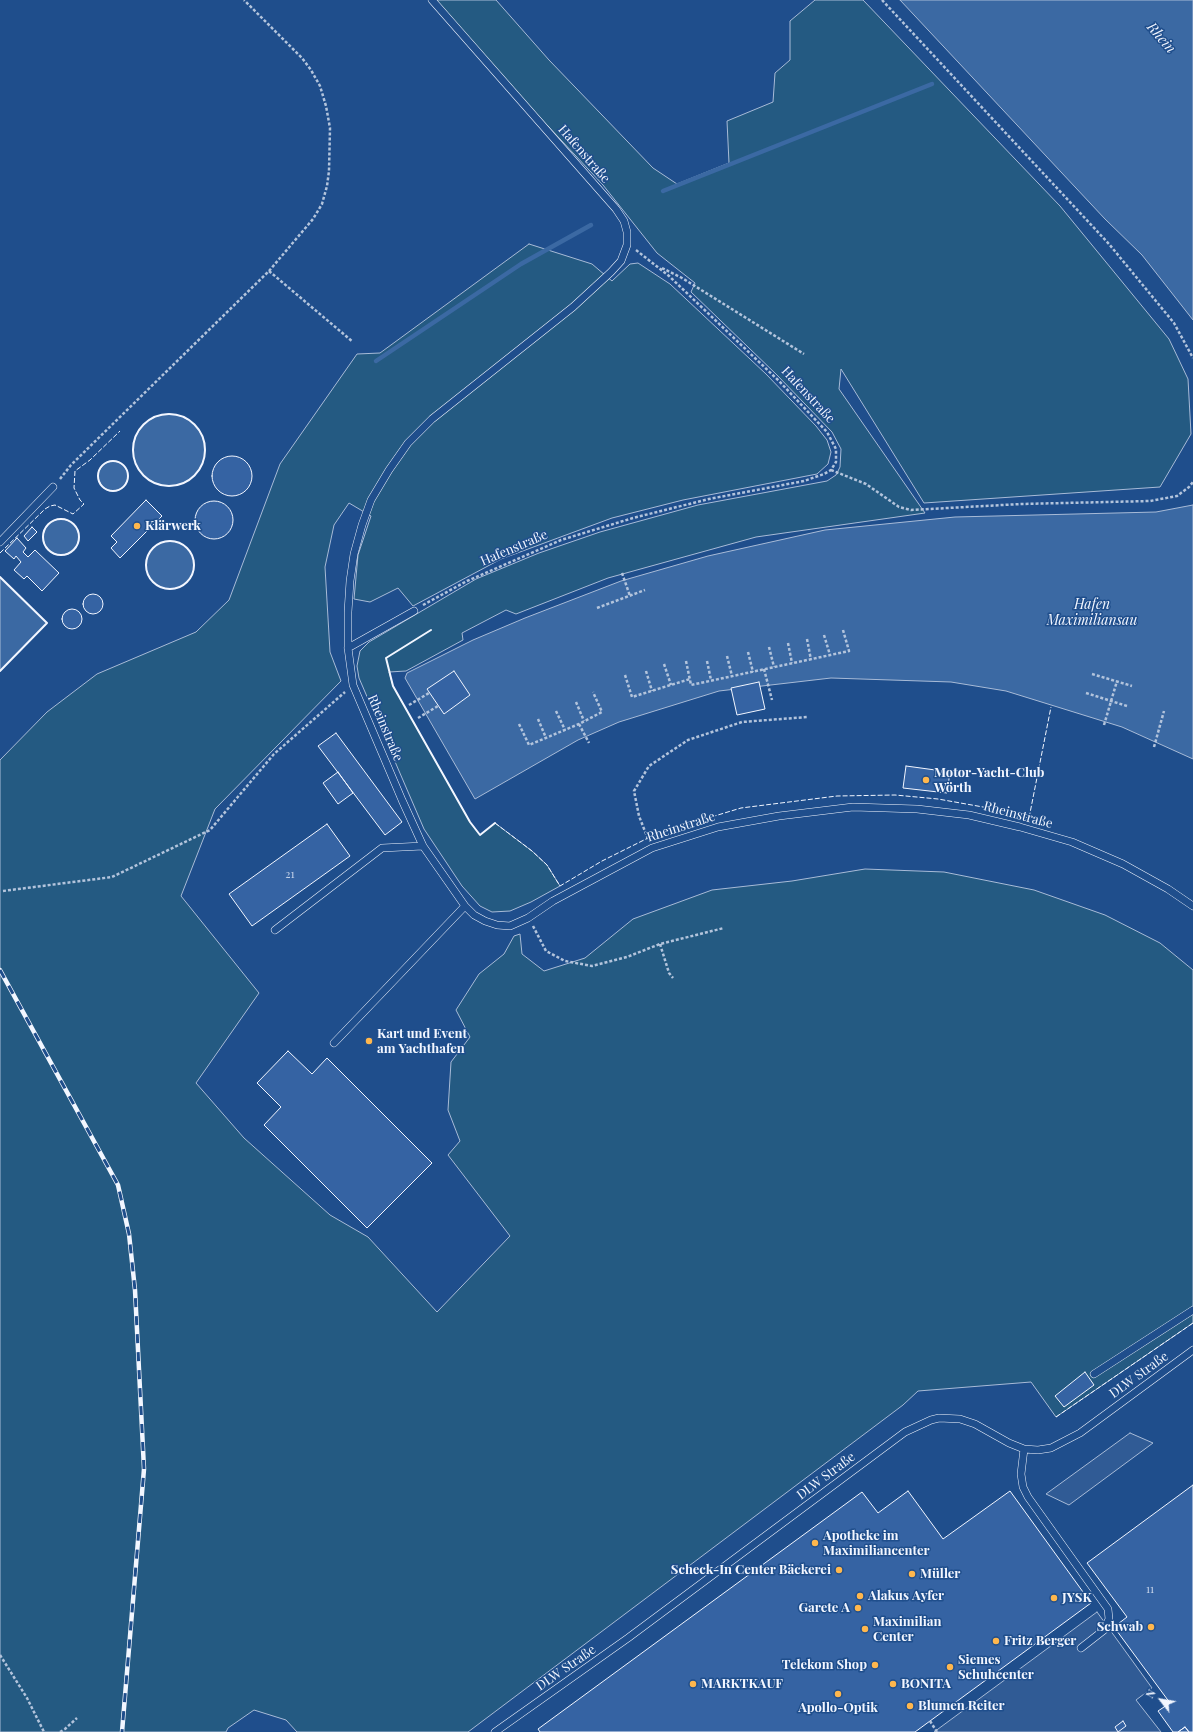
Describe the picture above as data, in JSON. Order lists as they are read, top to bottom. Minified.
{"streets":{"lane":["Hafenstraße","Rheinstraße","DLW Straße"]},"crossings":[["Hafenstraße","Rheinstraße"]],"water":["Rhein","Hafen Maximiliansau"],"places":["Klärwerk","Motor-Yacht-Club Wörth","Kart und Event am Yachthafen","Apotheke im Maximiliancenter","Scheck-In Center Bäckerei","Müller","Alakus Ayfer","JYSK","Garete A","Schwab","Maximilian Center","Fritz Berger","Telekom Shop","Siemes Schuhcenter","MARKTKAUF","BONITA","Apollo-Optik","Blumen Reiter"],"house_numbers":["21","11"],"north":"top left"}
